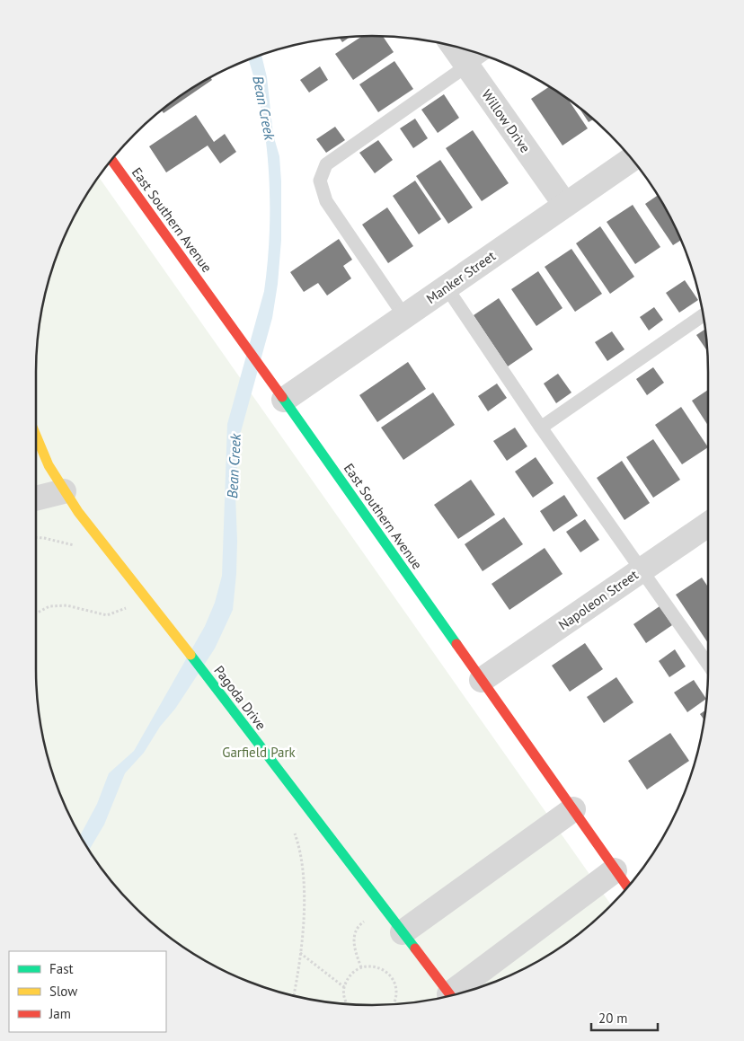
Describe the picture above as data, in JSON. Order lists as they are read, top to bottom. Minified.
{"streets":{"street":["Willow Drive","East Southern Avenue","Manker Street","Napoleon Street","Pagoda Drive"]},"crossings":[["Willow Drive","Manker Street"],["East Southern Avenue","Manker Street"],["East Southern Avenue","Napoleon Street"]],"water":["Bean Creek"],"parks":["Garfield Park"],"legend":["Fast","Slow","Jam"],"scale_bar":"20 m"}
